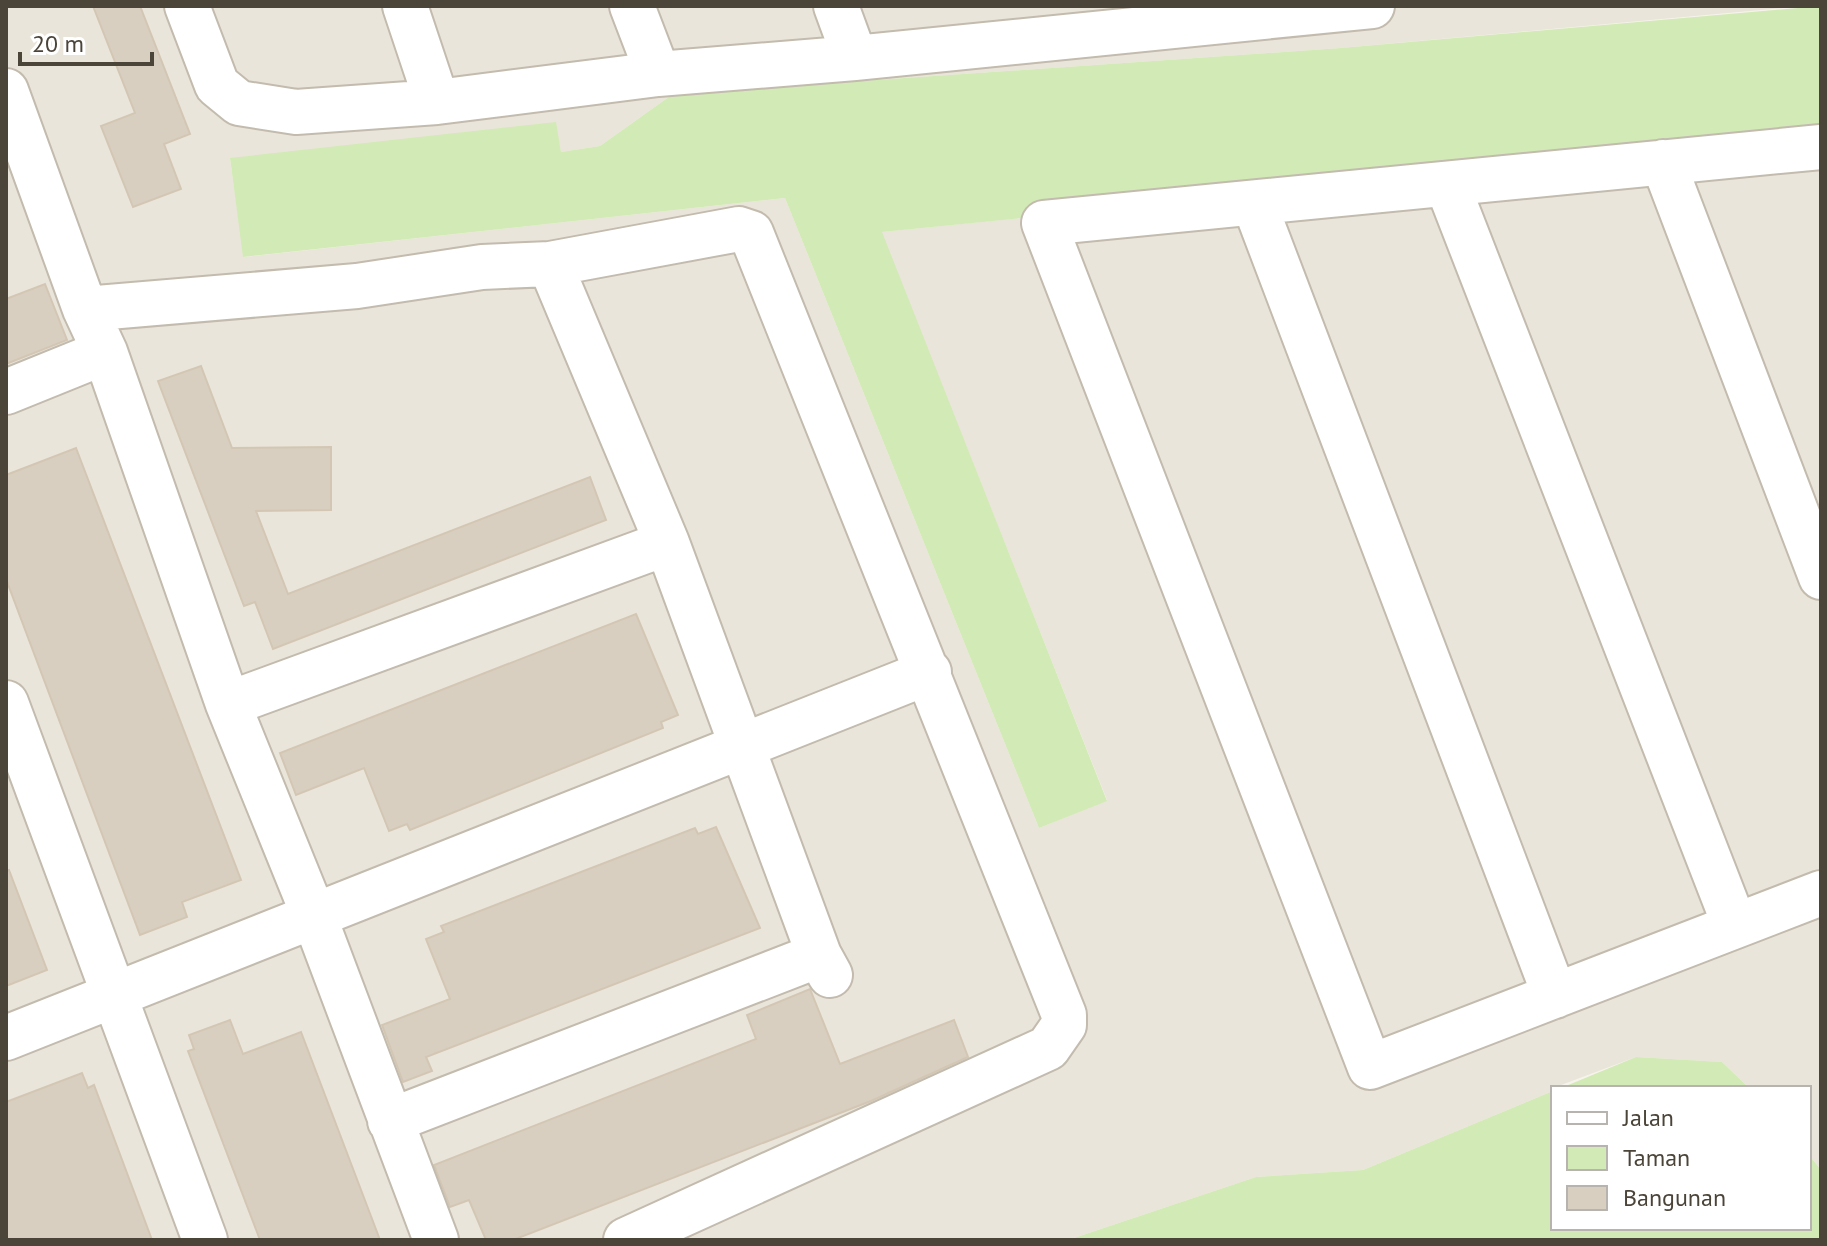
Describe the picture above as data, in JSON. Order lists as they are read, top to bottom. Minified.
{"legend":["Jalan","Taman","Bangunan"],"scale_bar":"20 m"}
